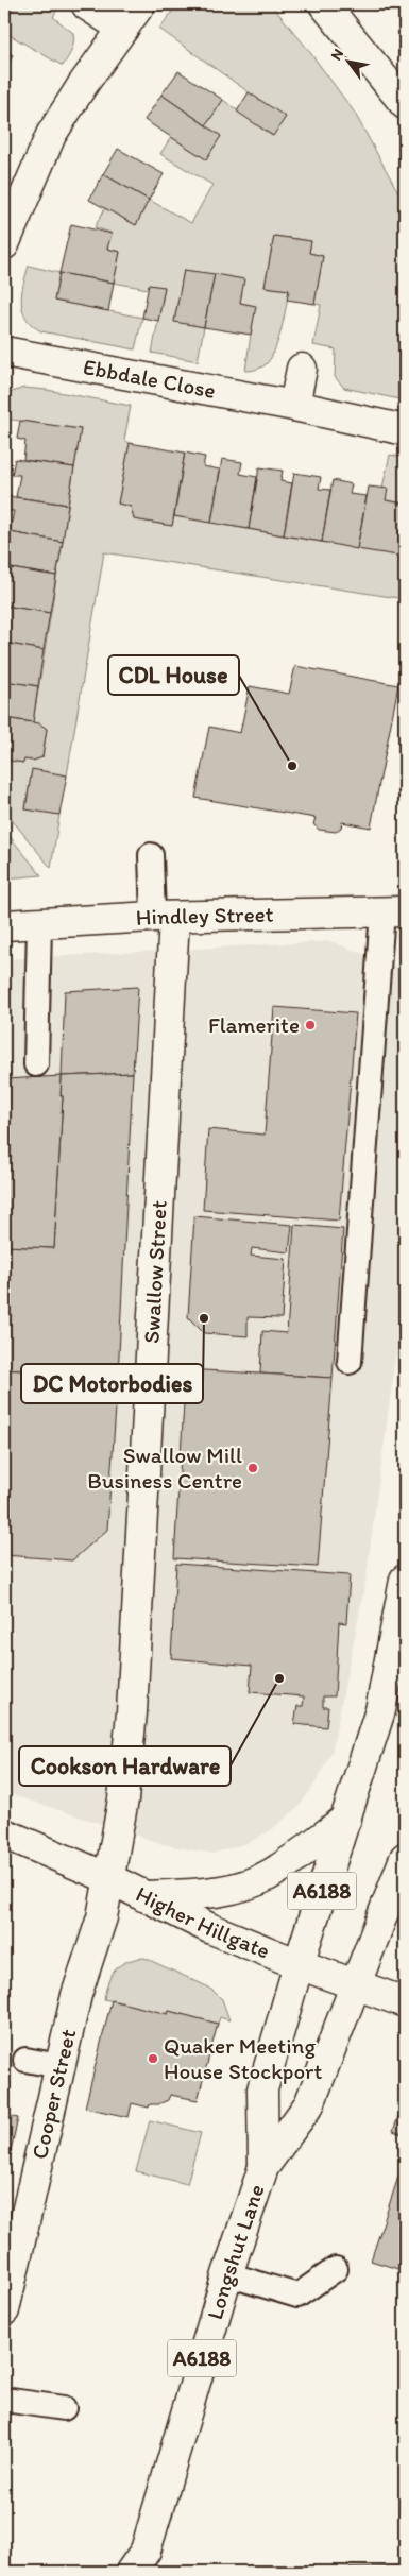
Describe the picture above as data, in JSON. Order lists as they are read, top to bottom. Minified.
{"streets":{"street":["Ebbdale Close","Hindley Street","Swallow Street","A6188","Higher Hillgate","Cooper Street","Longshut Lane"]},"crossings":[["Hindley Street","Swallow Street"],["Swallow Street","Higher Hillgate"],["Swallow Street","Cooper Street"],["A6188","Higher Hillgate"],["A6188","Longshut Lane"],["Higher Hillgate","Cooper Street"],["Higher Hillgate","Longshut Lane"]],"places":["CDL House","Flamerite","DC Motorbodies","Swallow Mill Business Centre","Cookson Hardware","Quaker Meeting House Stockport"],"north":"top left"}
